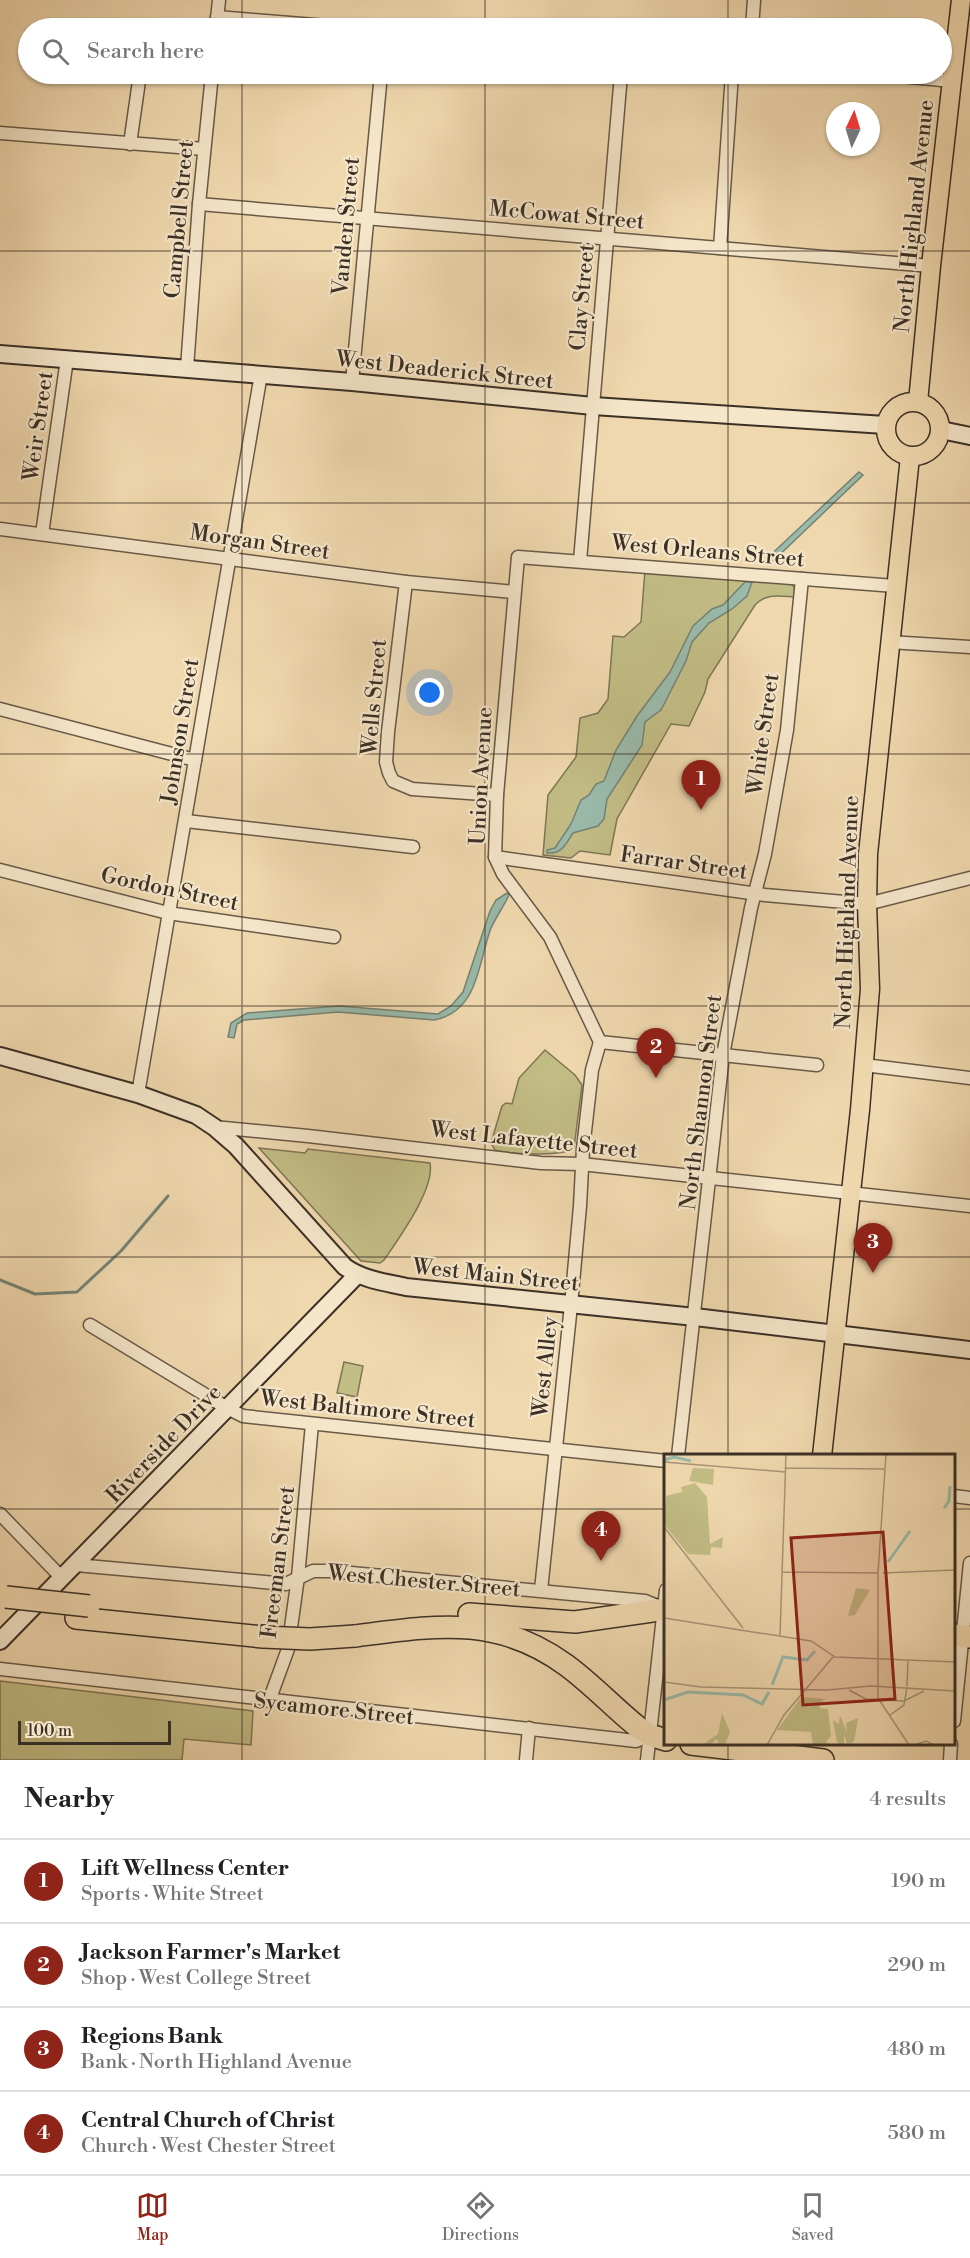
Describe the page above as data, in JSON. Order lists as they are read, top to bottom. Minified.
{"streets":{"main road":["North Highland Avenue"],"street":["McCowat Street","Campbell Street","Vanden Street","Clay Street","West Deaderick Street","Weir Street","Morgan Street","West Orleans Street","Wells Street","Johnson Street","White Street","Union Avenue","Farrar Street","Gordon Street","North Shannon Street","West Lafayette Street","West Main Street","West Alley","West Baltimore Street","Riverside Drive","Freeman Street","West Chester Street","Sycamore Street"]},"crossings":[["McCowat Street","North Highland Avenue"],["McCowat Street","Campbell Street"],["McCowat Street","Vanden Street"],["McCowat Street","Clay Street"],["North Highland Avenue","West Deaderick Street"],["North Highland Avenue","West Orleans Street"],["North Highland Avenue","Farrar Street"],["North Highland Avenue","West Lafayette Street"],["North Highland Avenue","West Main Street"],["Campbell Street","West Deaderick Street"],["Vanden Street","West Deaderick Street"],["Clay Street","West Deaderick Street"],["Clay Street","West Orleans Street"],["West Deaderick Street","Weir Street"],["West Deaderick Street","Johnson Street"],["Weir Street","Morgan Street"],["Morgan Street","Wells Street"],["Morgan Street","Johnson Street"],["Morgan Street","Union Avenue"],["West Orleans Street","White Street"],["West Orleans Street","Union Avenue"],["Wells Street","Union Avenue"],["Johnson Street","Gordon Street"],["Johnson Street","West Main Street"],["White Street","Farrar Street"],["White Street","North Shannon Street"],["Union Avenue","Farrar Street"],["Union Avenue","West Alley"],["Farrar Street","North Shannon Street"],["North Shannon Street","West Lafayette Street"],["North Shannon Street","West Main Street"],["West Lafayette Street","West Main Street"],["West Lafayette Street","West Alley"],["West Main Street","West Alley"],["West Main Street","Riverside Drive"],["West Alley","West Baltimore Street"],["West Alley","West Chester Street"],["West Baltimore Street","Riverside Drive"],["West Baltimore Street","Freeman Street"],["Riverside Drive","West Chester Street"],["Freeman Street","West Chester Street"],["Freeman Street","Sycamore Street"]],"scale_bar":"100 m","north":"top","page":{"search":"Search here","pins":["1","2","3","4"],"scale":"100 m","heading":["Nearby","4 results"],"list":[{"mark":"1","name":"Lift Wellness Center","note":"Sports · White Street","value":"190 m"},{"mark":"2","name":"Jackson Farmer's Market","note":"Shop · West College Street","value":"290 m"},{"mark":"3","name":"Regions Bank","note":"Bank · North Highland Avenue","value":"480 m"},{"mark":"4","name":"Central Church of Christ","note":"Church · West Chester Street","value":"580 m"}],"nav":["Map","Directions","Saved"]}}
